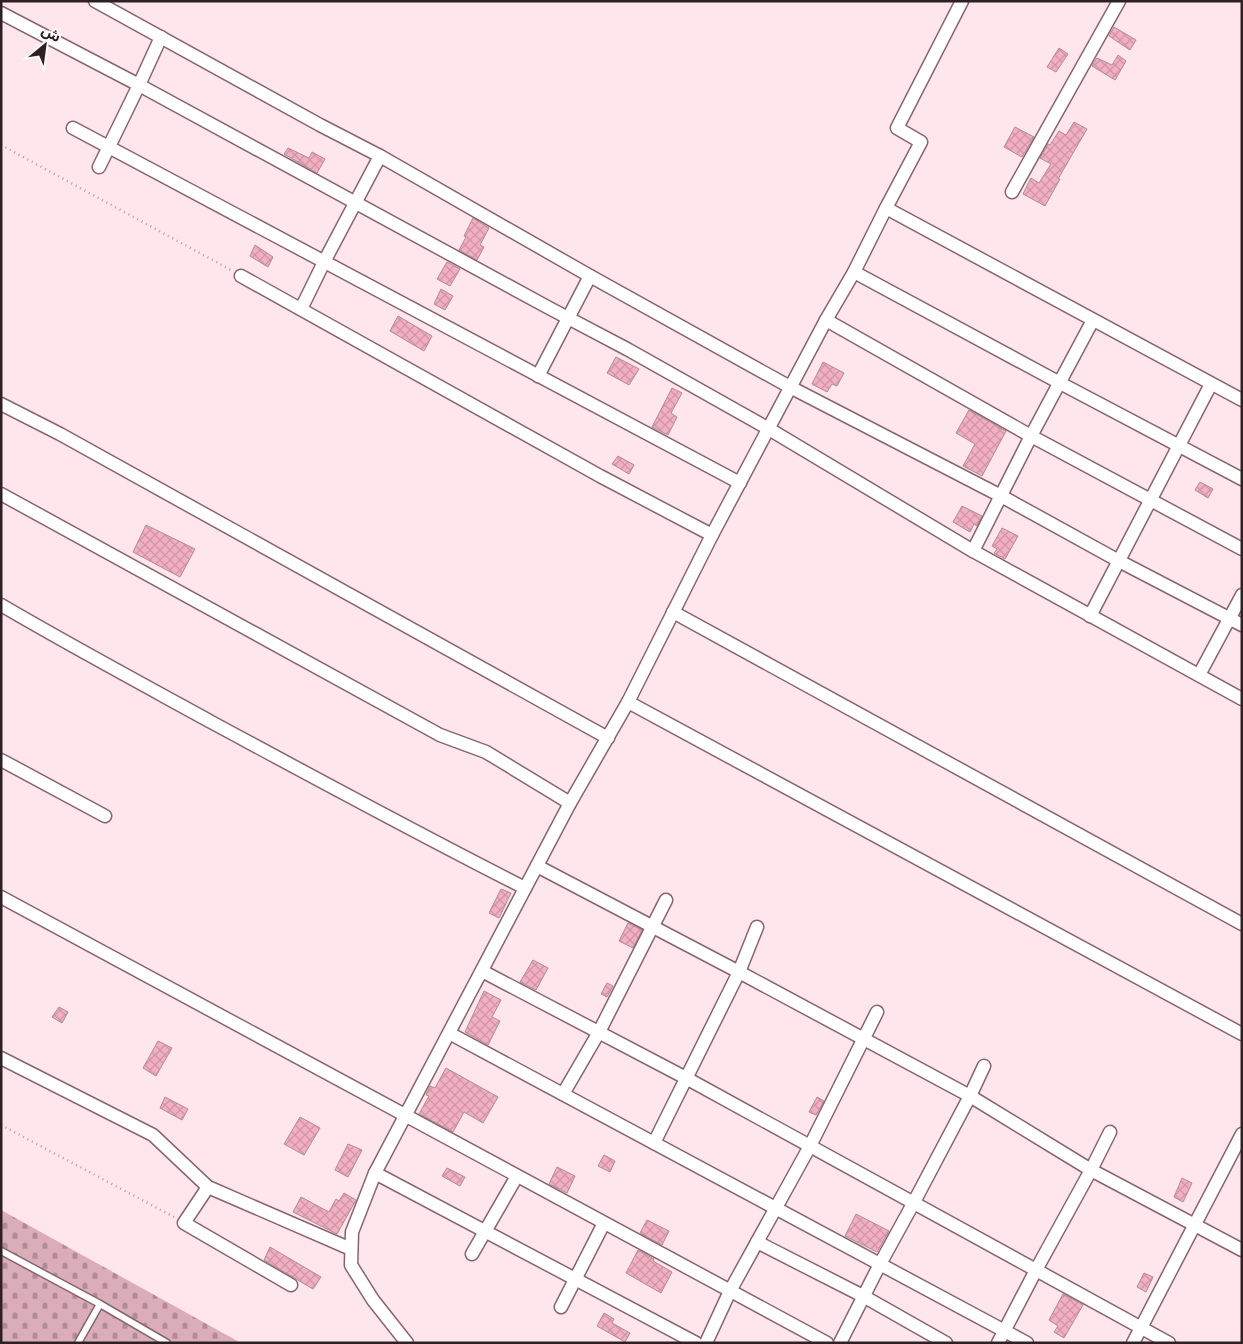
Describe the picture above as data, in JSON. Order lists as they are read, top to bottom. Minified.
{"north":"top right"}
